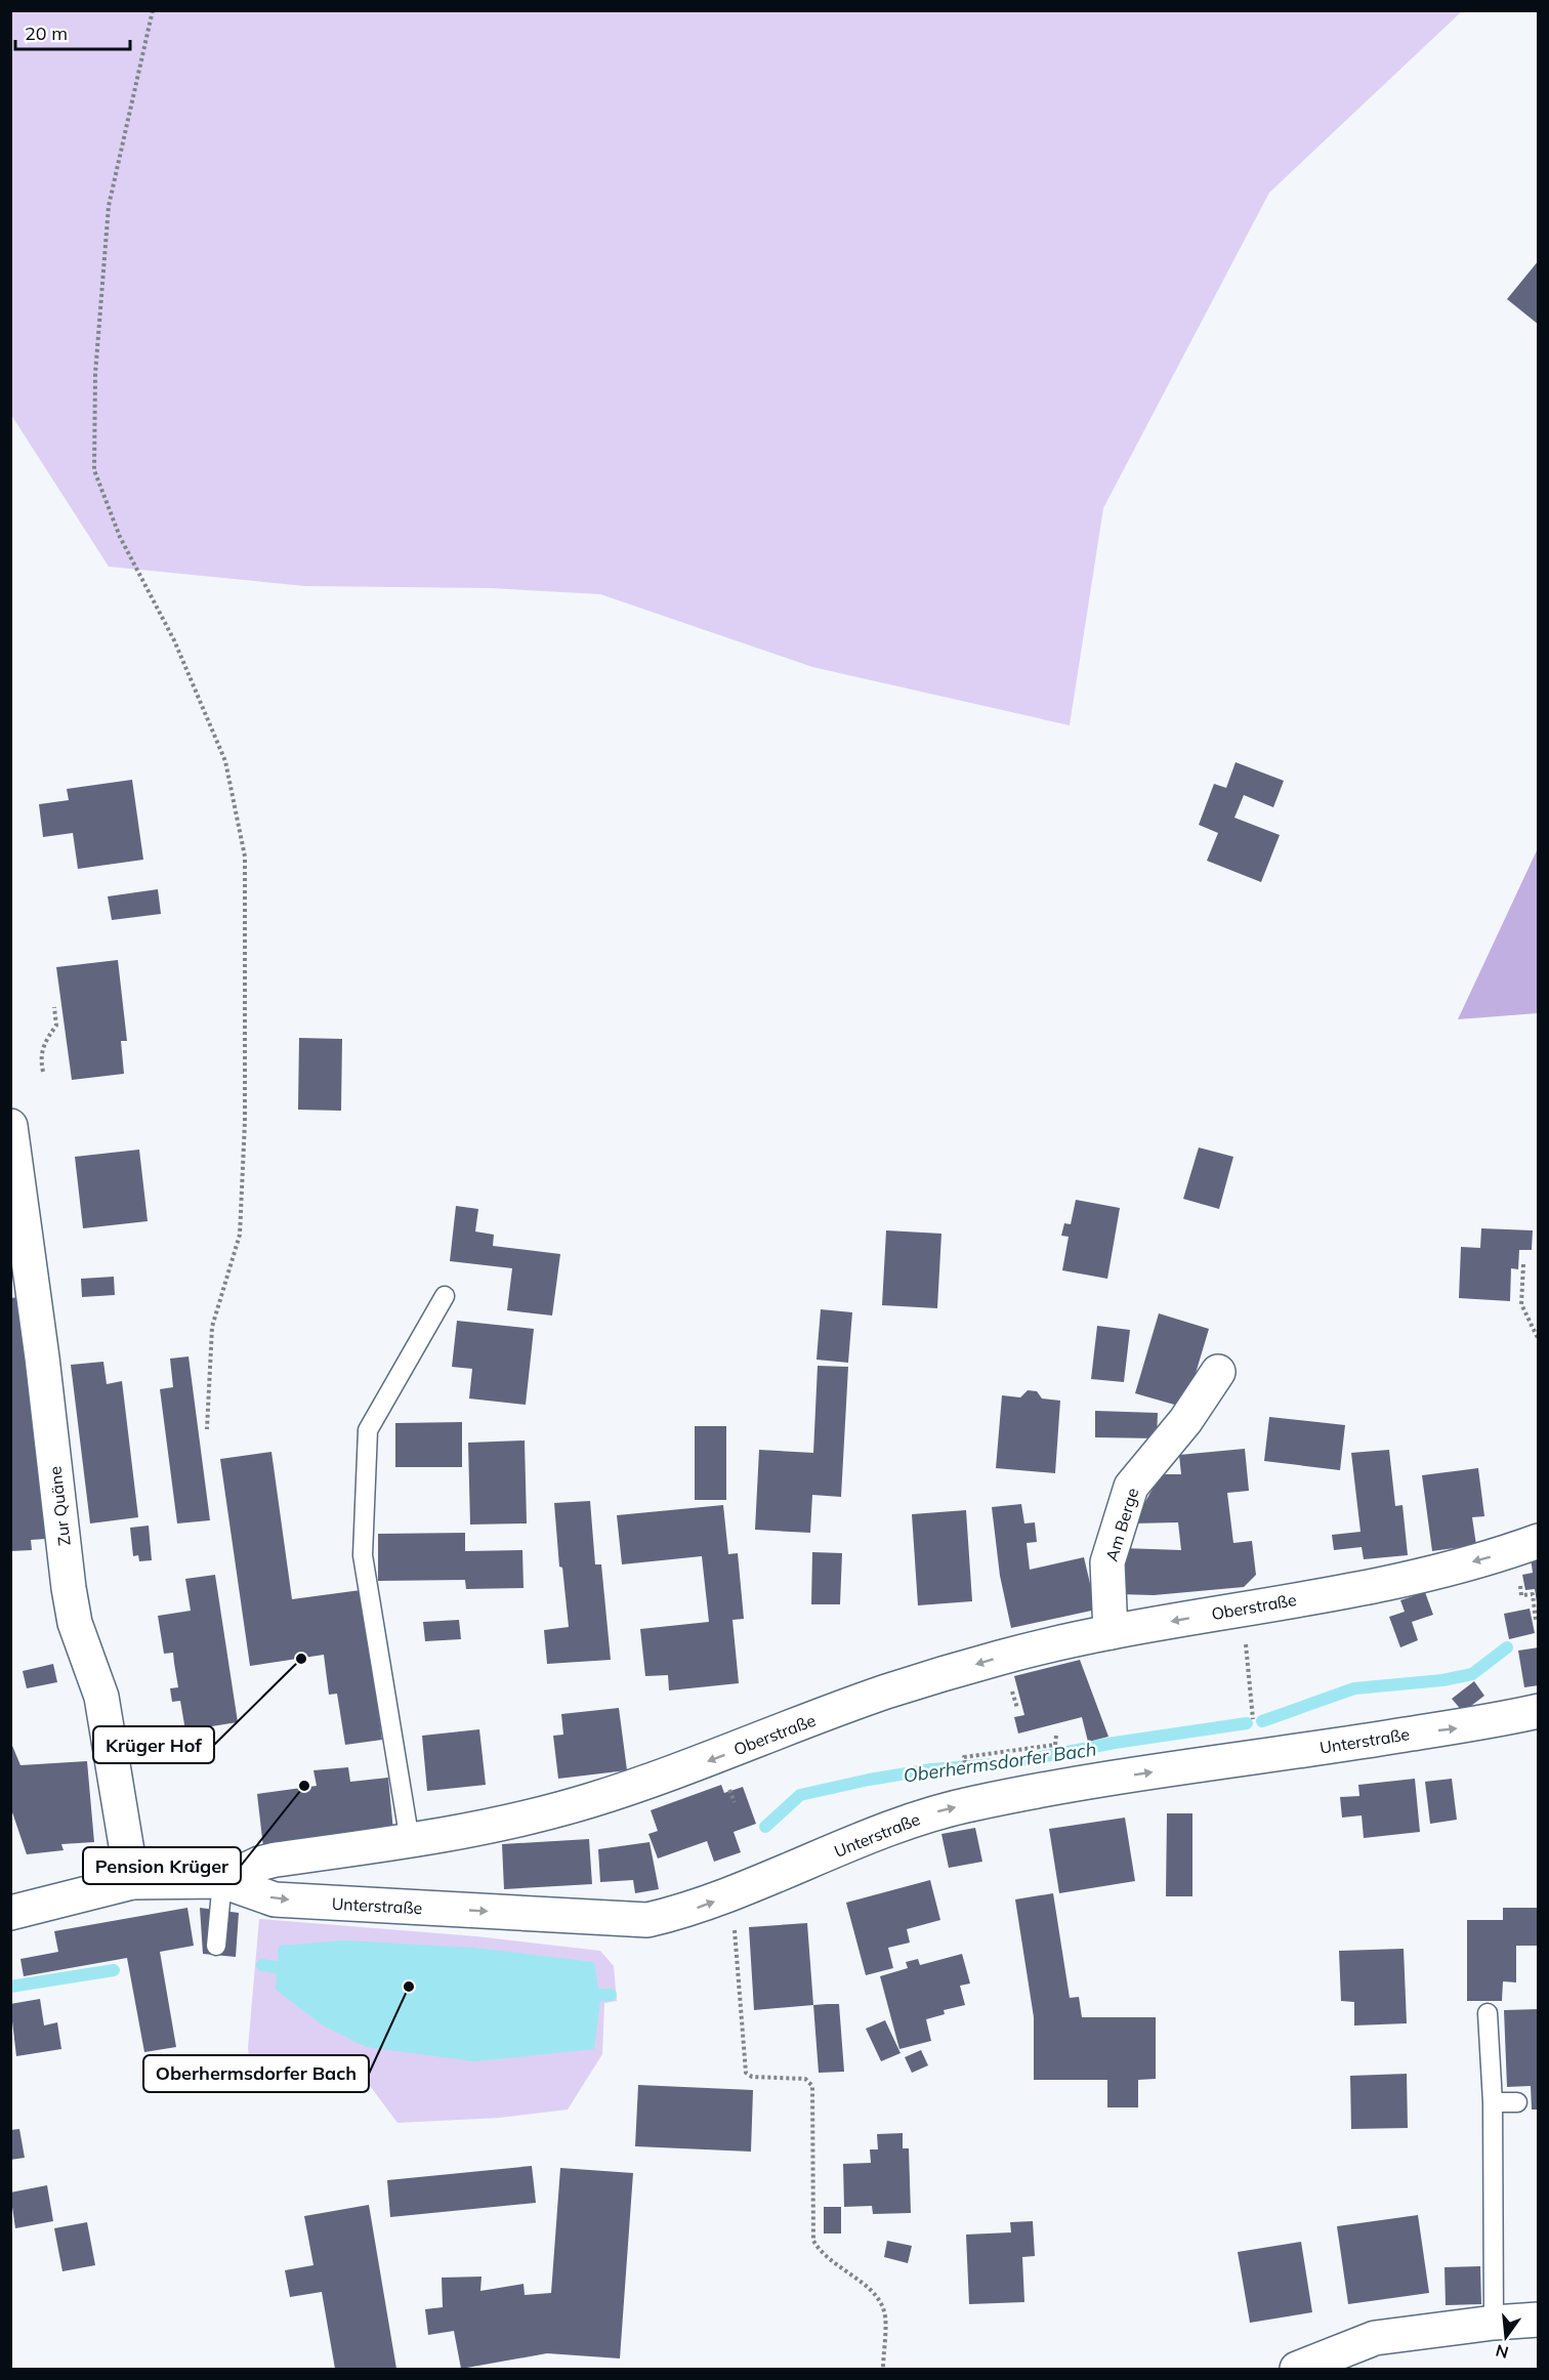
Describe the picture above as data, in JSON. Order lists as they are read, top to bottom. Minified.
{"streets":{"street":["Zur Quäne","Am Berge","Oberstraße","Unterstraße"]},"crossings":[["Zur Quäne","Oberstraße"],["Am Berge","Oberstraße"],["Oberstraße","Unterstraße"]],"one_way":["Oberstraße","Unterstraße"],"water":["Oberhermsdorfer Bach"],"places":["Krüger Hof","Pension Krüger","Oberhermsdorfer Bach"],"scale_bar":"20 m","north":"bottom"}
